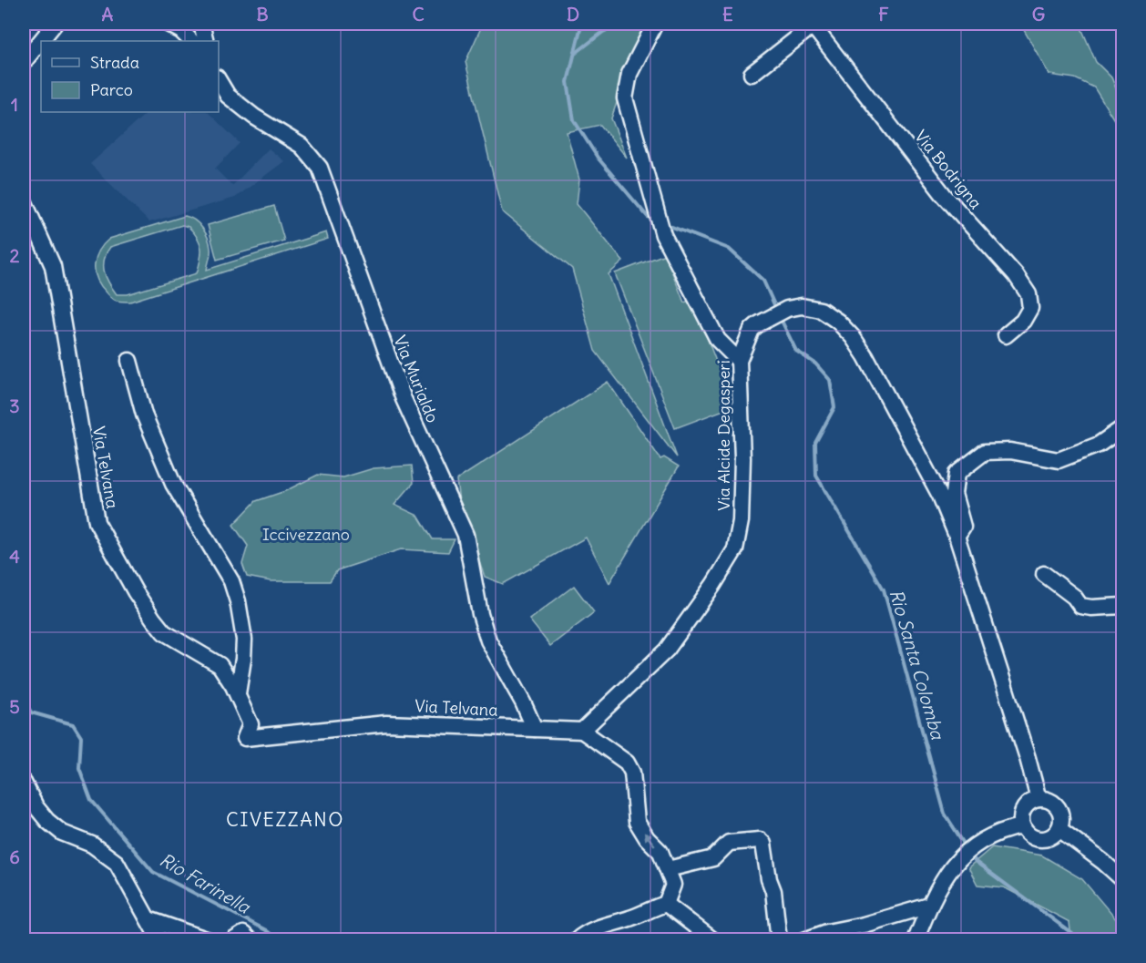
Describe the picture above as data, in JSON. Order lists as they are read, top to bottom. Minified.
{"streets":{"street":["Via Bodrigna","Via Murialdo","Via Alcide Degasperi","Via Telvana"]},"crossings":[["Via Murialdo","Via Telvana"],["Via Alcide Degasperi","Via Telvana"]],"districts":["CIVEZZANO"],"water":["Rio Santa Colomba","Rio Farinella"],"parks":["Iccivezzano"],"legend":["Strada","Parco"],"grid":{"columns":["A","B","C","D","E","F","G"],"rows":["1","2","3","4","5","6"]}}
